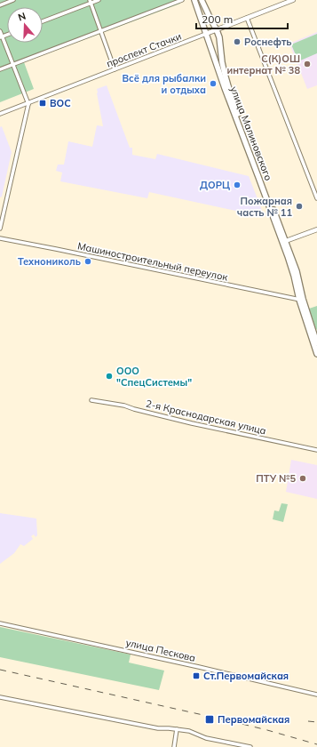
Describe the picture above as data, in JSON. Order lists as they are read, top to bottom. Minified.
{"streets":{"highway":["улица Малиновского"],"main road":["проспект Стачки"],"street":["Машиностроительный переулок","2-я Краснодарская улица","улица Пескова"]},"crossings":[["проспект Стачки","улица Малиновского"],["улица Малиновского","Машиностроительный переулок"]],"places":{"other":["Роснефть","С(К)ОШ интернат № 38","Всё для рыбалки и отдыха","ДОРЦ","Пожарная часть № 11","Технониколь","ООО \"СпецСистемы\"","ПТУ №5"],"transit":["ВОС","Ст.Первомайская","Первомайская"]},"scale_bar":"200 m","north":"top"}
